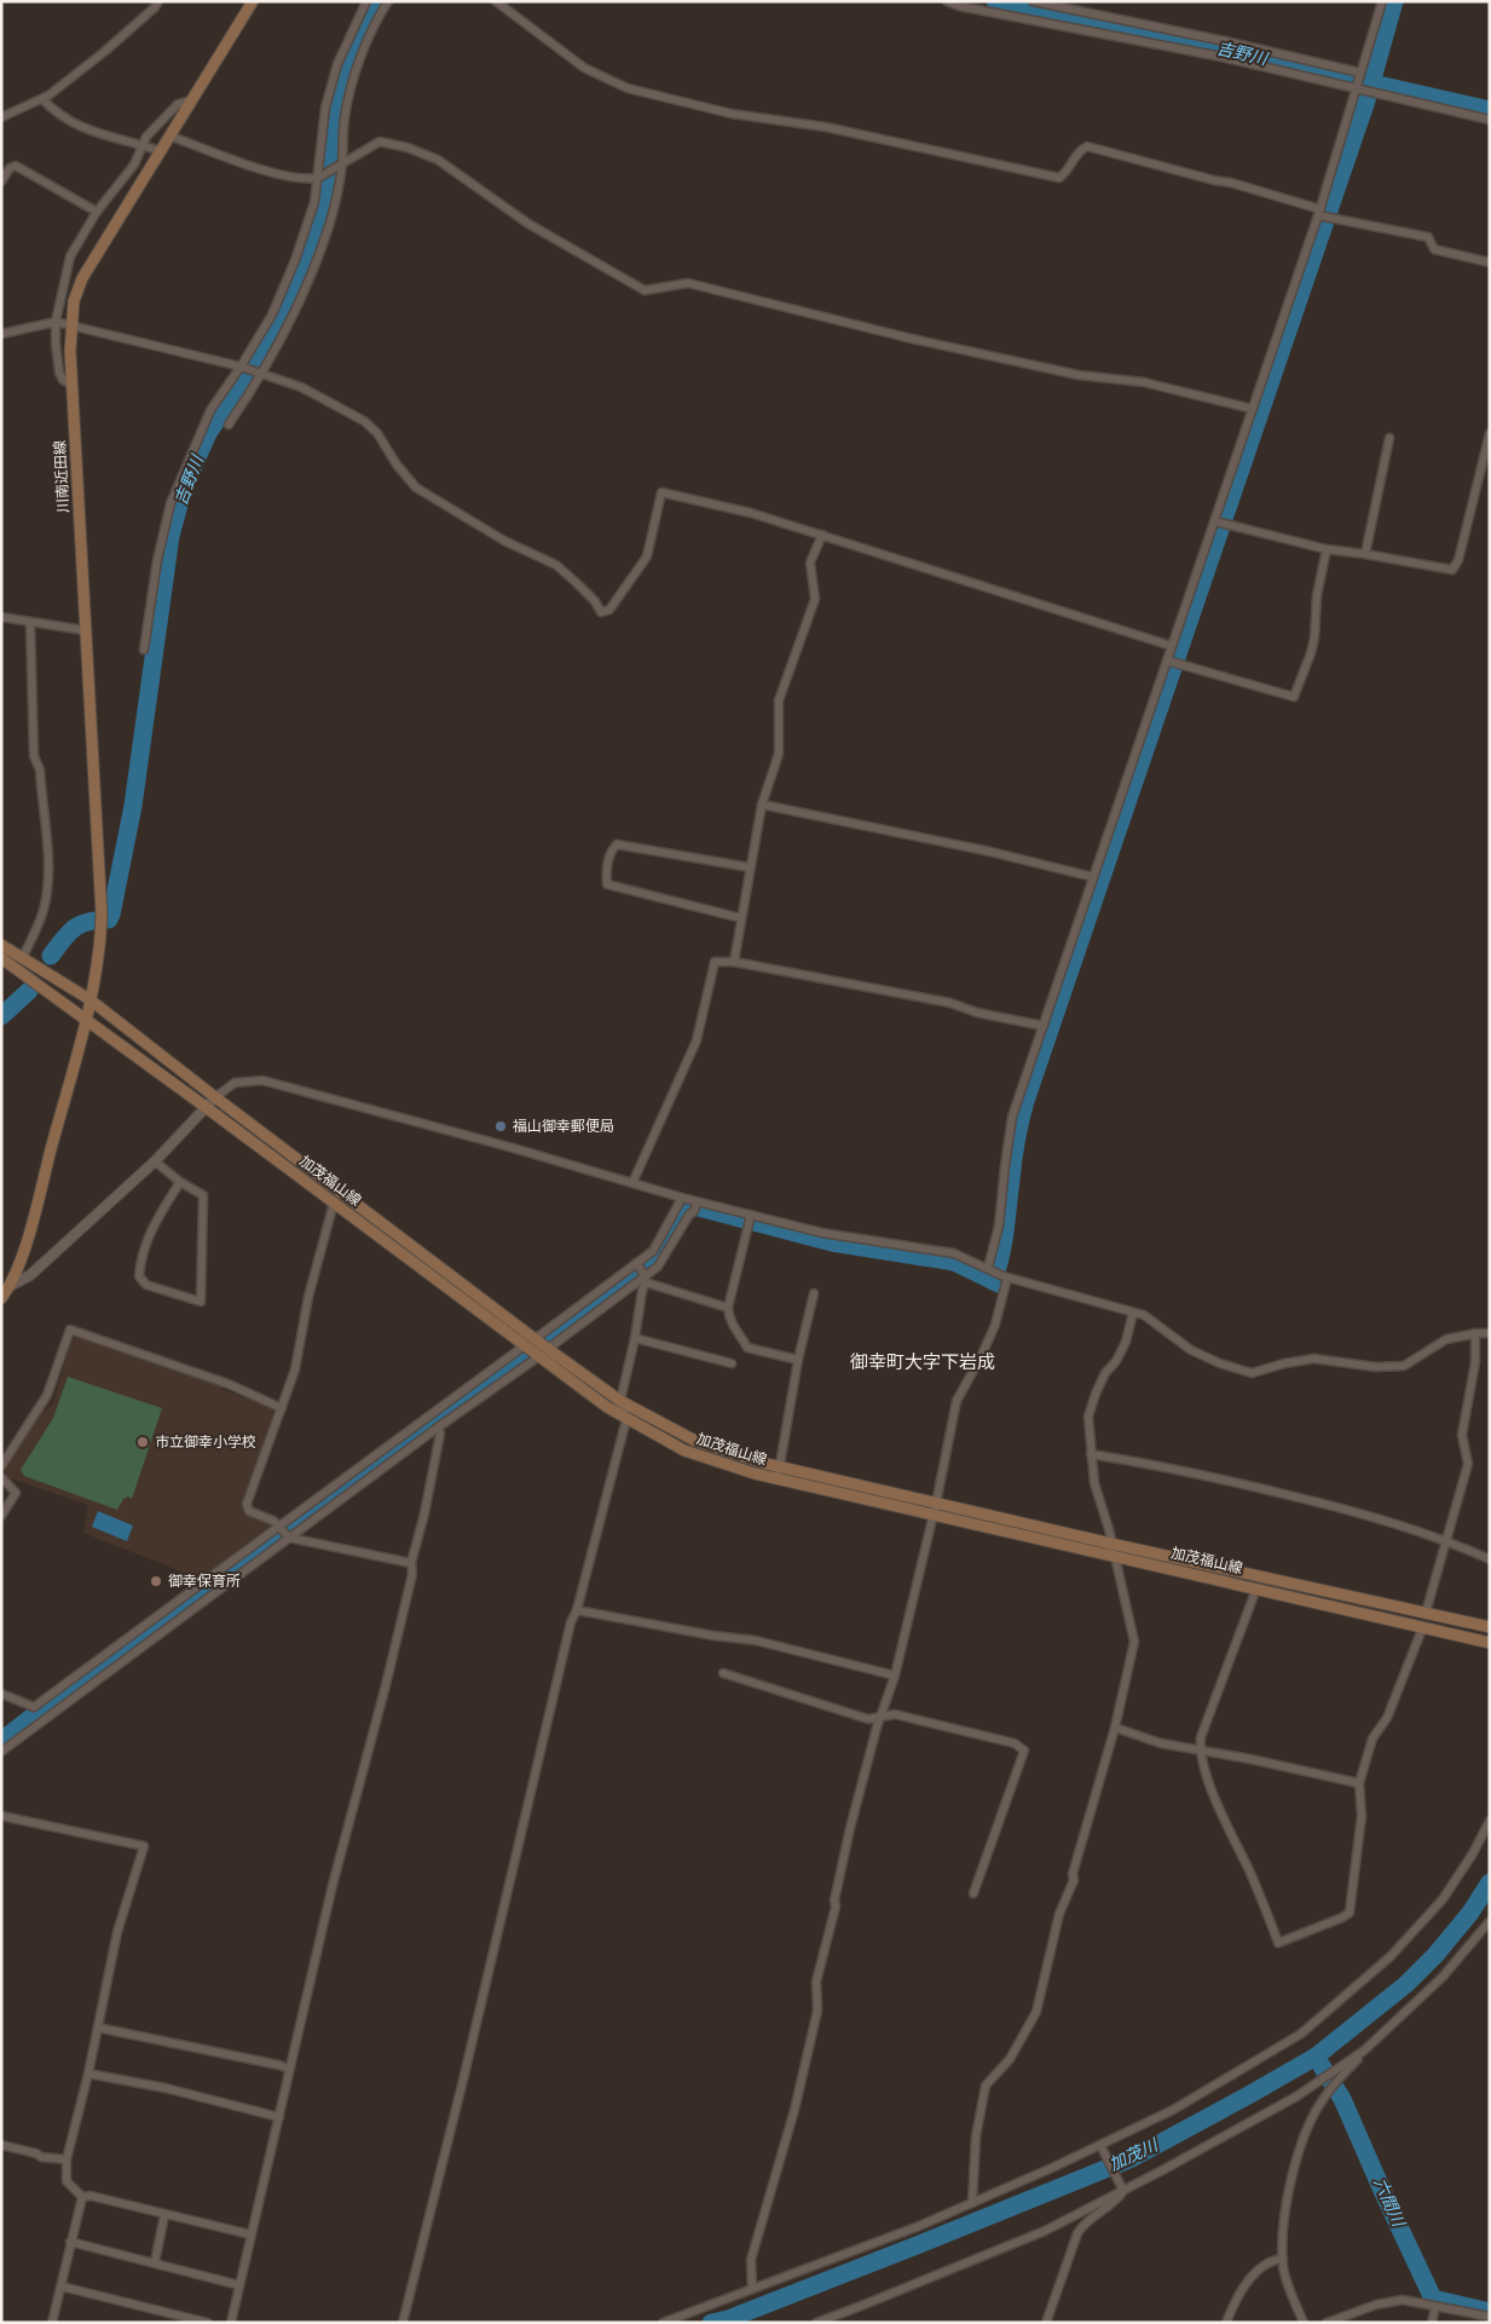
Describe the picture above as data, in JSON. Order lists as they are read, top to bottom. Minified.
{"streets":{"main road":["川南近田線","加茂福山線"]},"crossings":[["川南近田線","加茂福山線"]],"districts":["御幸町大字下岩成"],"water":["吉野川","加茂川","六間川"],"places":["福山御幸郵便局","市立御幸小学校","御幸保育所"]}
